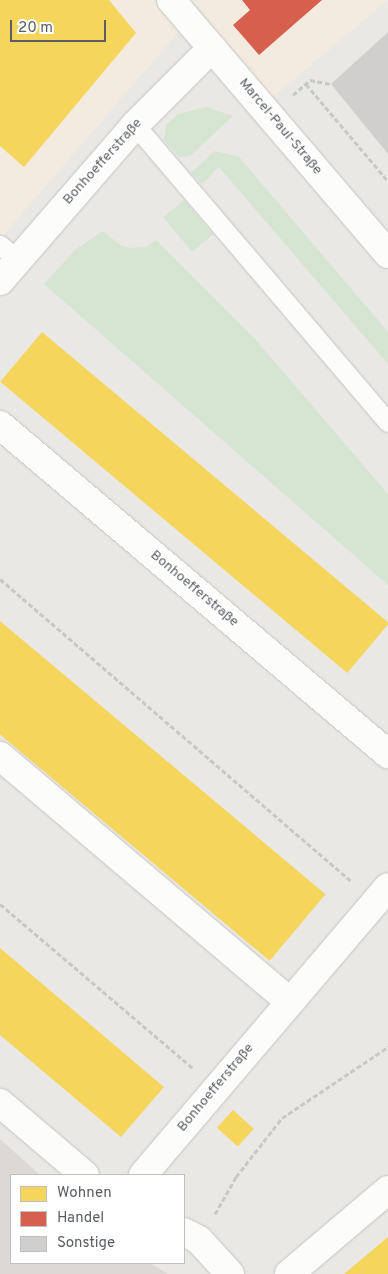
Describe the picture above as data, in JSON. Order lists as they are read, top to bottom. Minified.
{"streets":{"street":["Marcel-Paul-Straße","Bonhoefferstraße"]},"crossings":[["Marcel-Paul-Straße","Bonhoefferstraße"]],"legend":["Wohnen","Handel","Sonstige"],"scale_bar":"20 m"}
